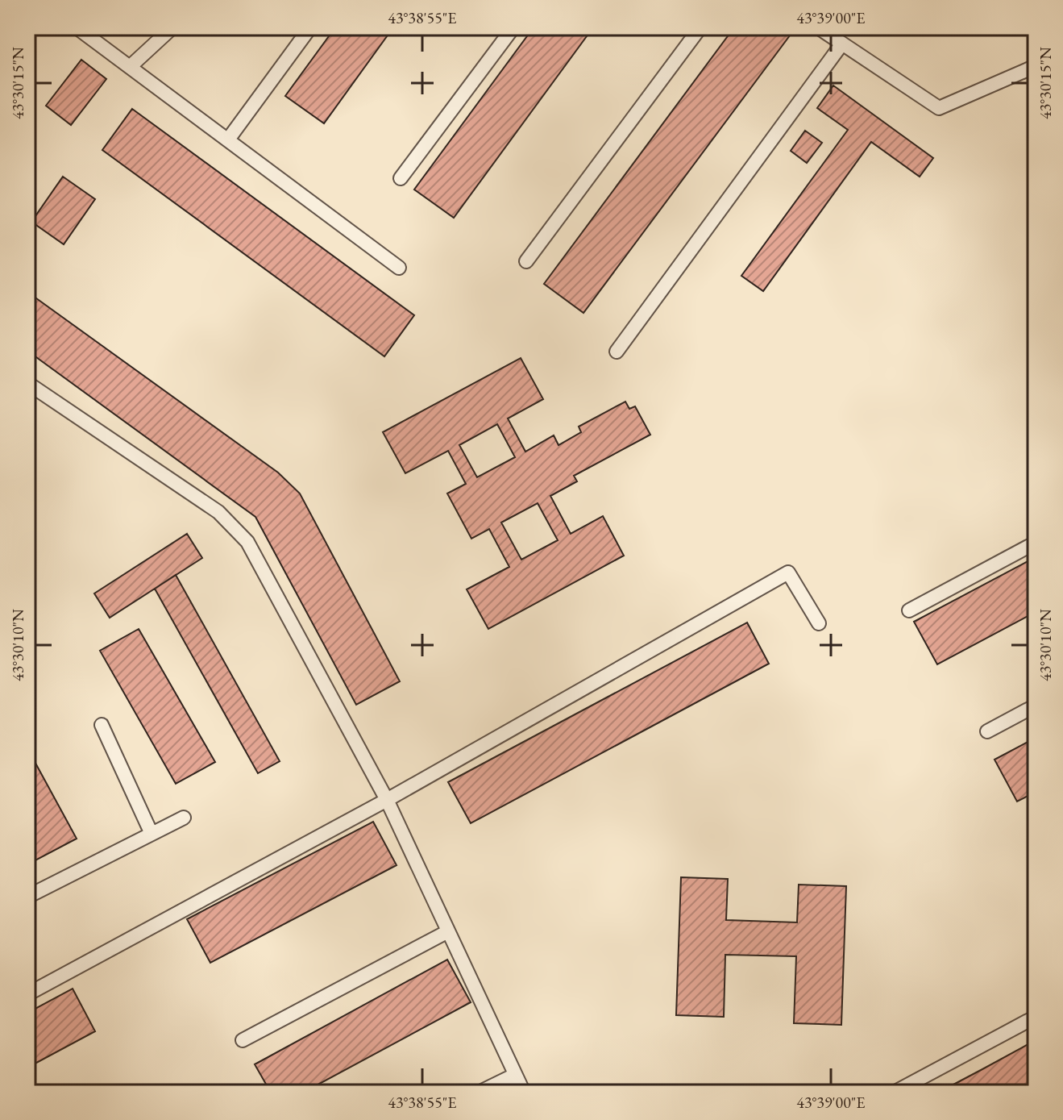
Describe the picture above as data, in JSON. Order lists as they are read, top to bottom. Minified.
{"coordinates":["43°38'55\"E","43°39'00\"E","43°30'15\"N","43°30'10\"N"]}
